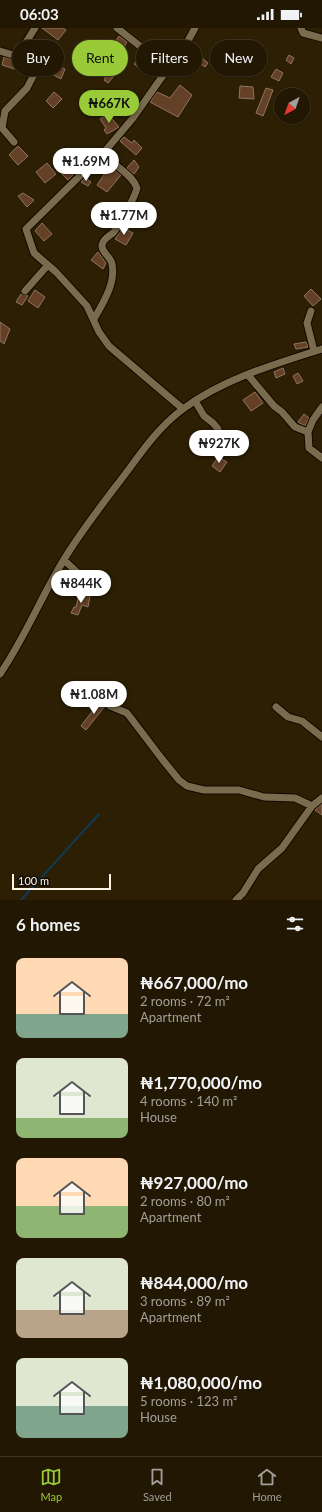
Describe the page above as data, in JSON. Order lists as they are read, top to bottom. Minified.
{"scale_bar":"100 m","north":"bottom left","page":{"status":"06:03","chip":["Buy","Rent","Filters","New"],"price":["₦667K","₦1.69M","₦1.77M","₦927K","₦844K","₦1.08M"],"scale":"100 m","heading":"6 homes","list":[{"name":"₦667,000/mo","note":"2 rooms · 72 m² · Apartment"},{"name":"₦1,770,000/mo","note":"4 rooms · 140 m² · House"},{"name":"₦927,000/mo","note":"2 rooms · 80 m² · Apartment"},{"name":"₦844,000/mo","note":"3 rooms · 89 m² · Apartment"},{"name":"₦1,080,000/mo","note":"5 rooms · 123 m² · House"}],"tabs":["Map","Saved","Home"]}}
